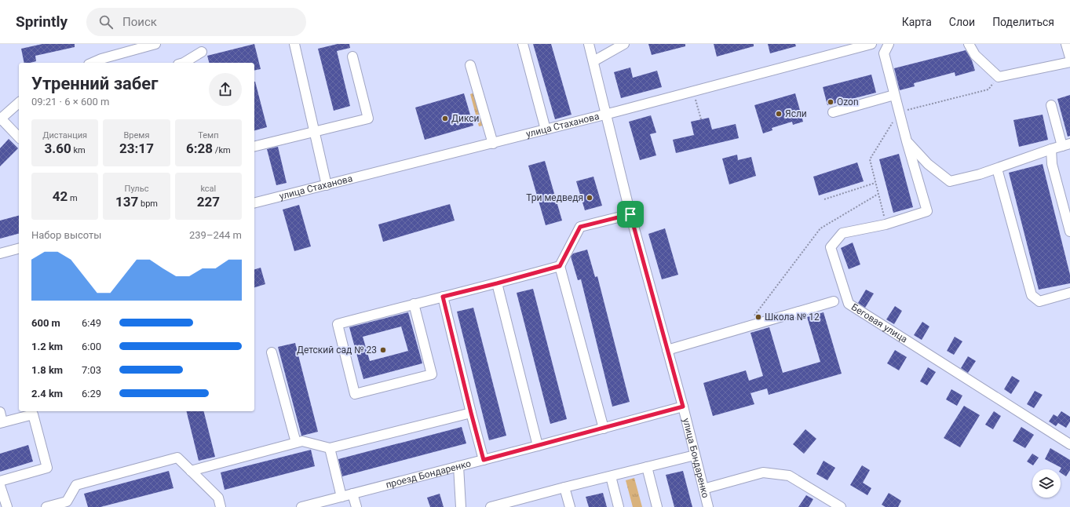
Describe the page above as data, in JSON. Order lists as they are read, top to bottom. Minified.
{"streets":{"street":["улица Стаханова","Беговая улица","улица Бондаренко","проезд Бондаренко"]},"crossings":[["улица Стаханова","улица Бондаренко"],["улица Бондаренко","проезд Бондаренко"]],"places":["Ozon","Ясли","Дикси","Три медведя","Школа № 12","Детский сад № 23"],"page":{"header":"Sprintly","search":"Поиск","nav":["Карта","Слои","Поделиться"],"heading":["Утренний забег","09:21 · 6 × 600 m"],"stats":[["Дистанция","3.60 km"],["Время","23:17"],["Темп","6:28 /km"],["42 m"],["Пульс","137 bpm"],["kcal","227"]],"chart":["Набор высоты","239–244 m"],"list":[{"name":"600 m","note":"6:49"},{"name":"1.2 km","note":"6:00"},{"name":"1.8 km","note":"7:03"},{"name":"2.4 km","note":"6:29"}]}}
